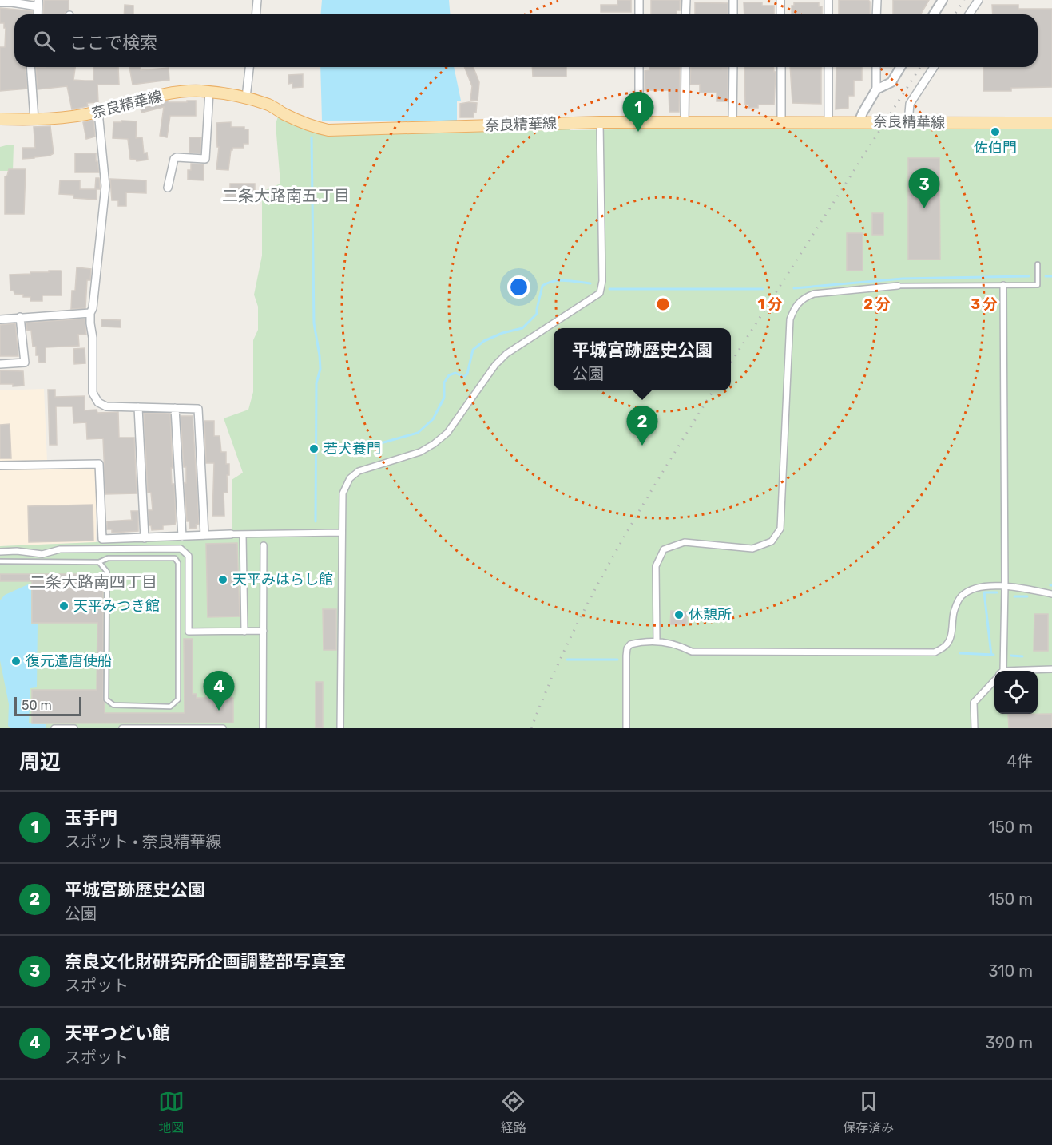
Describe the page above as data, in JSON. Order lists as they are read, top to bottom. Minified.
{"streets":{"main road":["奈良精華線"]},"districts":["二条大路南五丁目","二条大路南四丁目"],"places":["佐伯門","若犬養門","天平みはらし館","天平みつき館","休憩所","復元遣唐使船"],"scale_bar":"50 m","page":{"search":"ここで検索","pins":["1","3","2","4"],"popup":["平城宮跡歴史公園","公園"],"scale":"50 m","heading":["周辺","4件"],"list":[{"mark":"1","name":"玉手門","note":"スポット · 奈良精華線","value":"150 m"},{"mark":"2","name":"平城宮跡歴史公園","note":"公園","value":"150 m"},{"mark":"3","name":"奈良文化財研究所企画調整部写真室","note":"スポット","value":"310 m"},{"mark":"4","name":"天平つどい館","note":"スポット","value":"390 m"}],"nav":["地図","経路","保存済み"]},"rings":["1 分","2 分","3 分"]}
